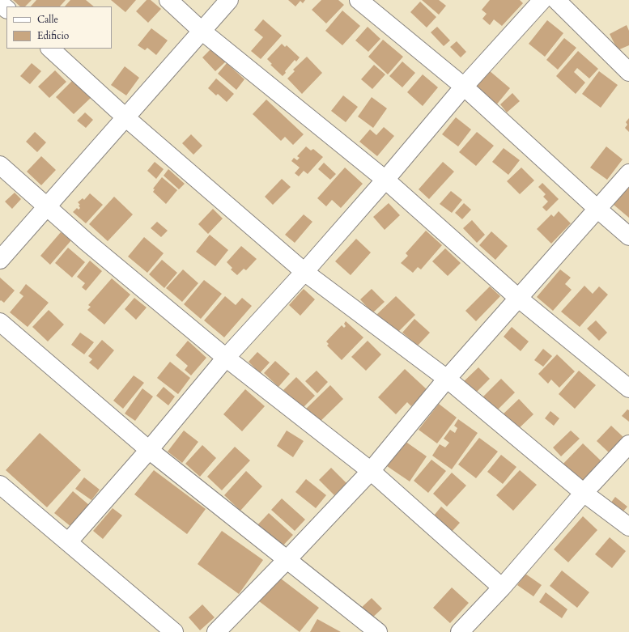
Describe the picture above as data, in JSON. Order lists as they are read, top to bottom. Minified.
{"legend":["Calle","Edificio"]}
